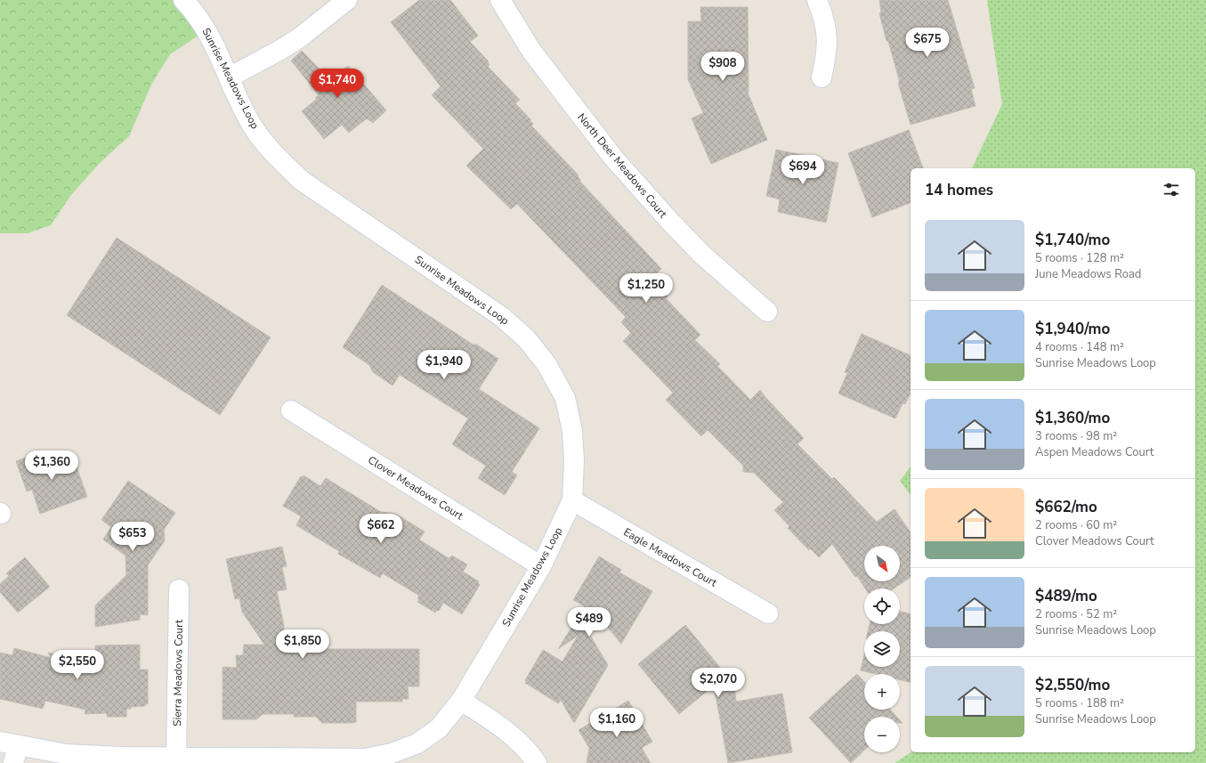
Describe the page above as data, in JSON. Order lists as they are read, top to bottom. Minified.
{"streets":{"street":["Sunrise Meadows Loop","North Deer Meadows Court","Clover Meadows Court","Eagle Meadows Court","Sierra Meadows Court"]},"crossings":[["Sunrise Meadows Loop","Clover Meadows Court"],["Sunrise Meadows Loop","Eagle Meadows Court"],["Sunrise Meadows Loop","Sierra Meadows Court"]],"north":"bottom right","page":{"price":["$675","$908","$1,740","$694","$1,250","$1,940","$1,360","$662","$653","$489","$1,850","$2,550","$2,070","$1,160"],"heading":"14 homes","list":[{"name":"$1,740/mo","note":"5 rooms · 128 m² · June Meadows Road"},{"name":"$1,940/mo","note":"4 rooms · 148 m² · Sunrise Meadows Loop"},{"name":"$1,360/mo","note":"3 rooms · 98 m² · Aspen Meadows Court"},{"name":"$662/mo","note":"2 rooms · 60 m² · Clover Meadows Court"},{"name":"$489/mo","note":"2 rooms · 52 m² · Sunrise Meadows Loop"},{"name":"$2,550/mo","note":"5 rooms · 188 m² · Sunrise Meadows Loop"}],"map_buttons":["+","−"]}}
